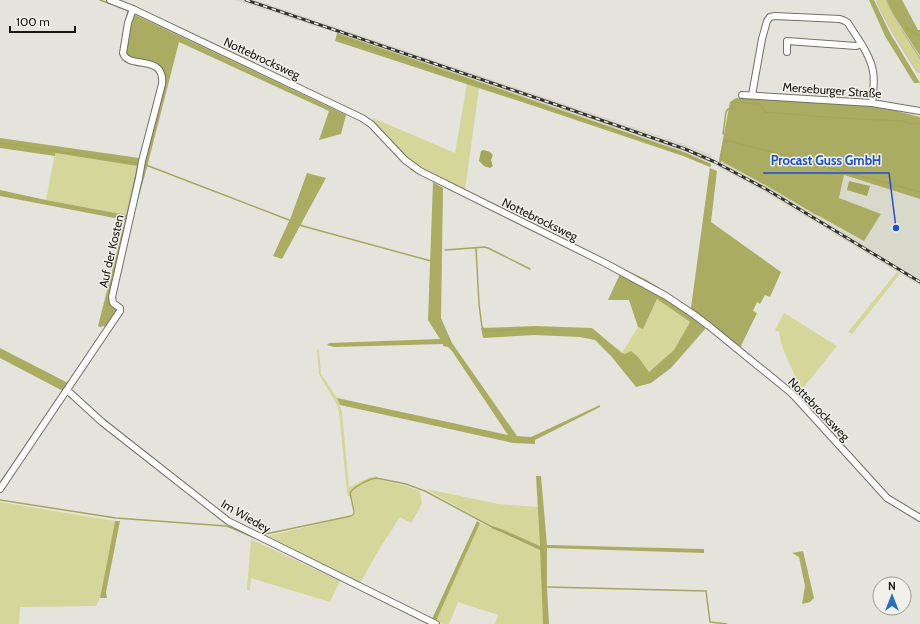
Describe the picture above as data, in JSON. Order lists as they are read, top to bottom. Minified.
{"streets":{"street":["Nottebrocksweg","Merseburger Straße","Auf der Kosten","Im Wiedey"]},"crossings":[["Nottebrocksweg","Auf der Kosten"],["Auf der Kosten","Im Wiedey"]],"places":["Procast Guss GmbH"],"scale_bar":"100 m","north":"top"}
